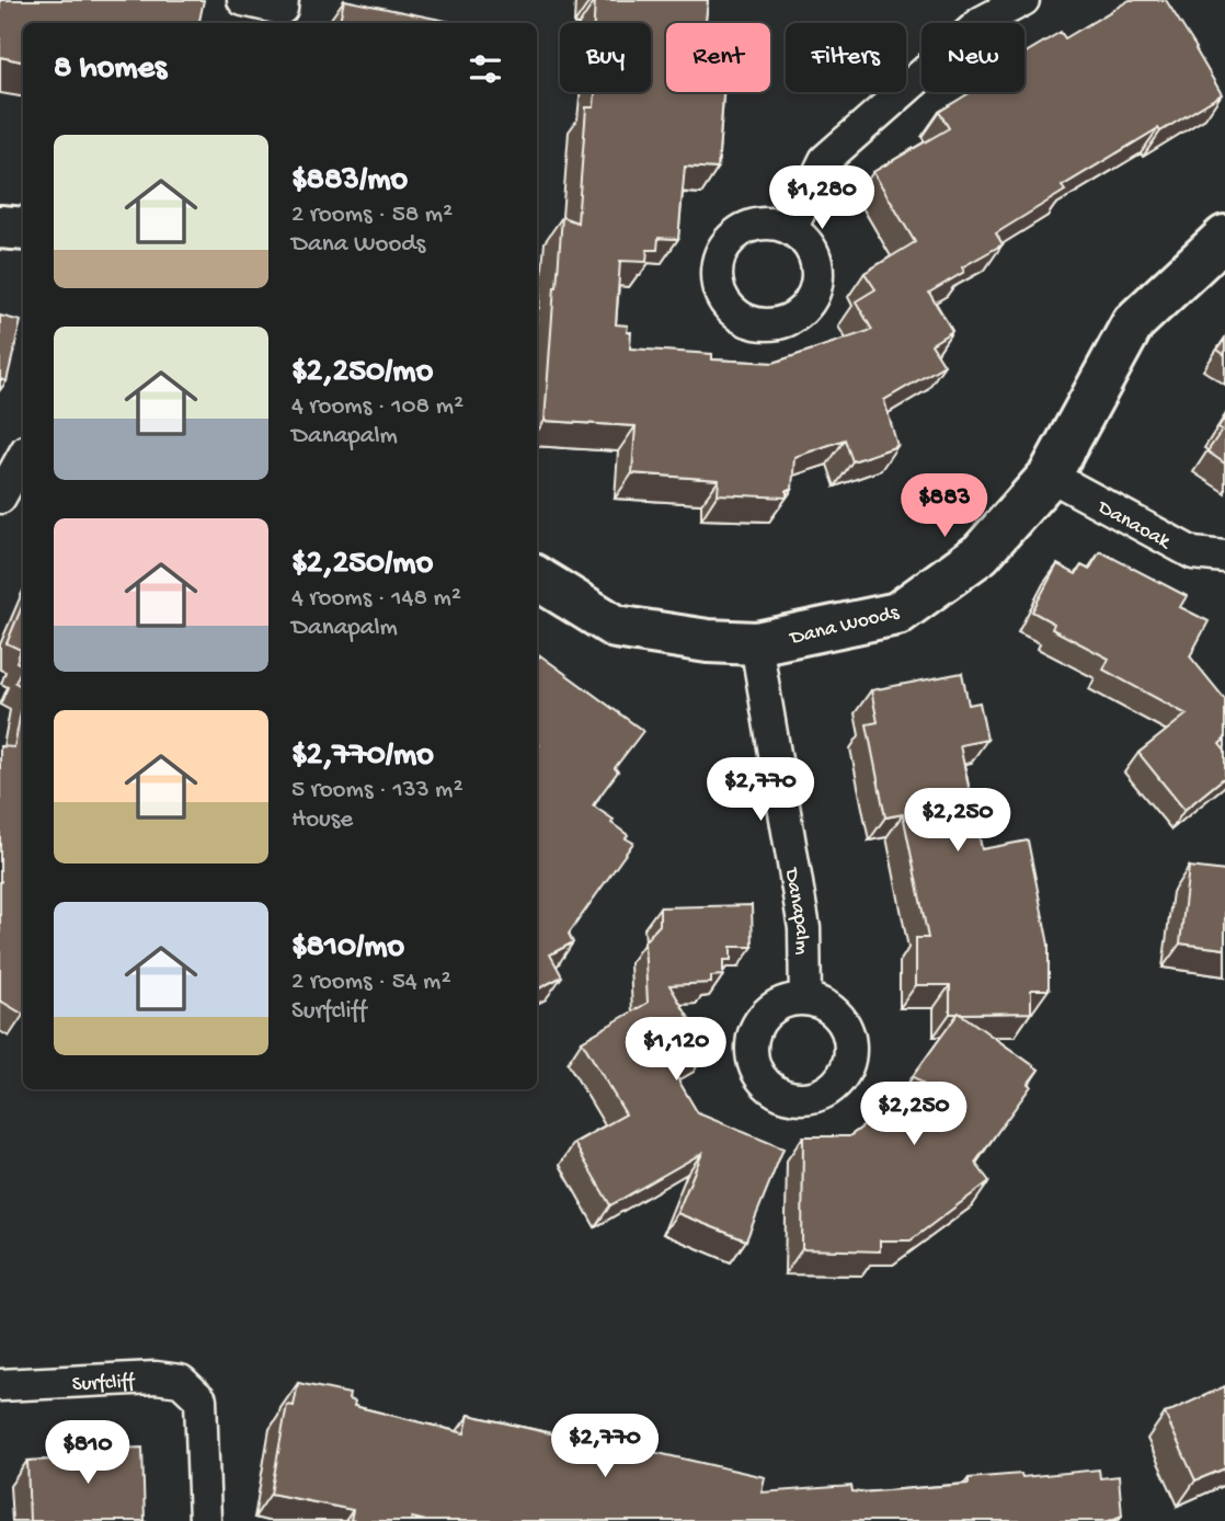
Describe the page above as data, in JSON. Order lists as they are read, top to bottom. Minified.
{"streets":{"street":["Danaoak","Dana Woods","Danapalm","Surfcliff"]},"crossings":[["Danaoak","Dana Woods"],["Dana Woods","Danapalm"]],"page":{"chip":["Buy","Rent","Filters","New"],"heading":"8 homes","list":[{"name":"$883/mo","note":"2 rooms · 58 m² · Dana Woods"},{"name":"$2,250/mo","note":"4 rooms · 108 m² · Danapalm"},{"name":"$2,250/mo","note":"4 rooms · 148 m² · Danapalm"},{"name":"$2,770/mo","note":"5 rooms · 133 m² · House"},{"name":"$810/mo","note":"2 rooms · 54 m² · Surfcliff"}],"price":["$1,280","$883","$2,770","$2,250","$1,120","$2,250","$2,770","$810"]}}
